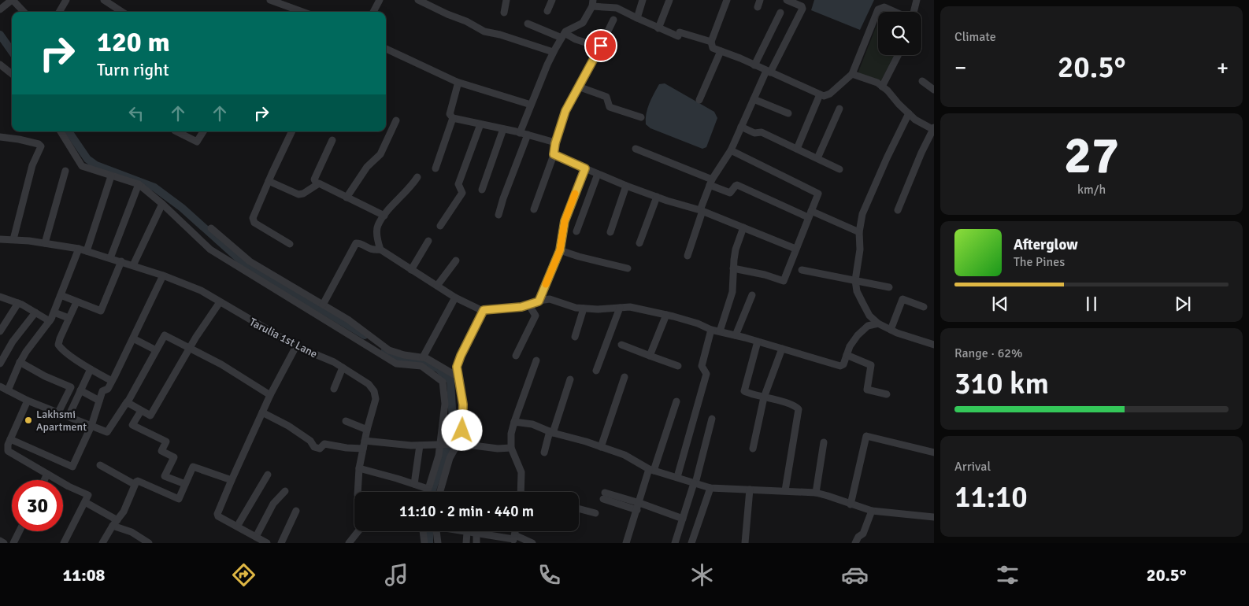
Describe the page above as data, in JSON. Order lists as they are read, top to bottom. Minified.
{"streets":{"street":["Tarulia 1st Lane"]},"places":["Lakhsmi Apartment"],"page":{"tile":["Climate",["27","km/h"],["Range · 62%","310 km"],["Arrival","11:10"]],"turn":["120 m","Turn right"],"heat":["−","20.5°","+"],"song":["Afterglow","The Pines"],"limit":"30","trip":"11:10 · 2 min · 440 m","tabs":["11:08","20.5°"]}}
